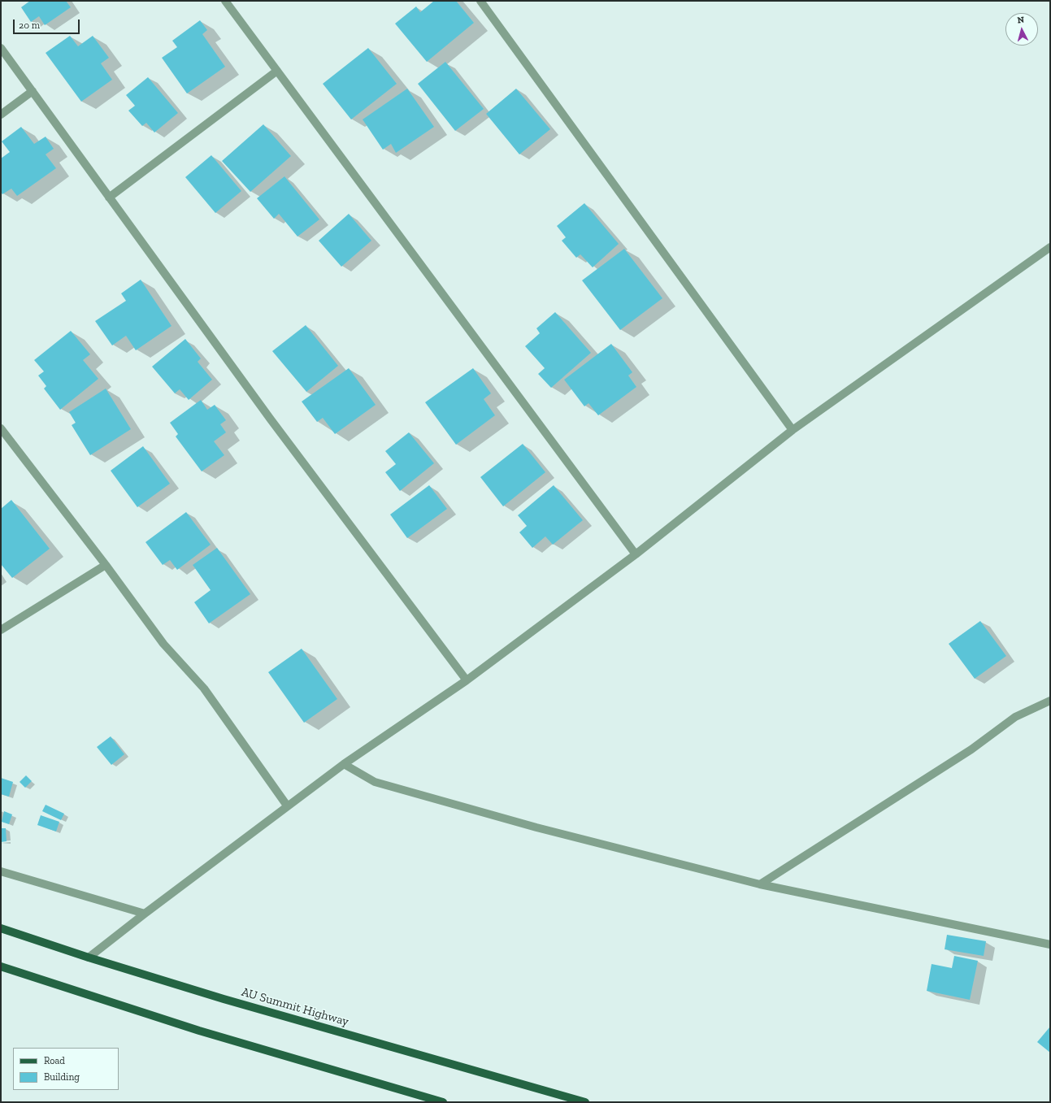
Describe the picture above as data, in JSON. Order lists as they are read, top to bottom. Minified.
{"streets":{"main road":["AU Summit Highway"]},"legend":["Road","Building"],"scale_bar":"20 m","north":"top"}
